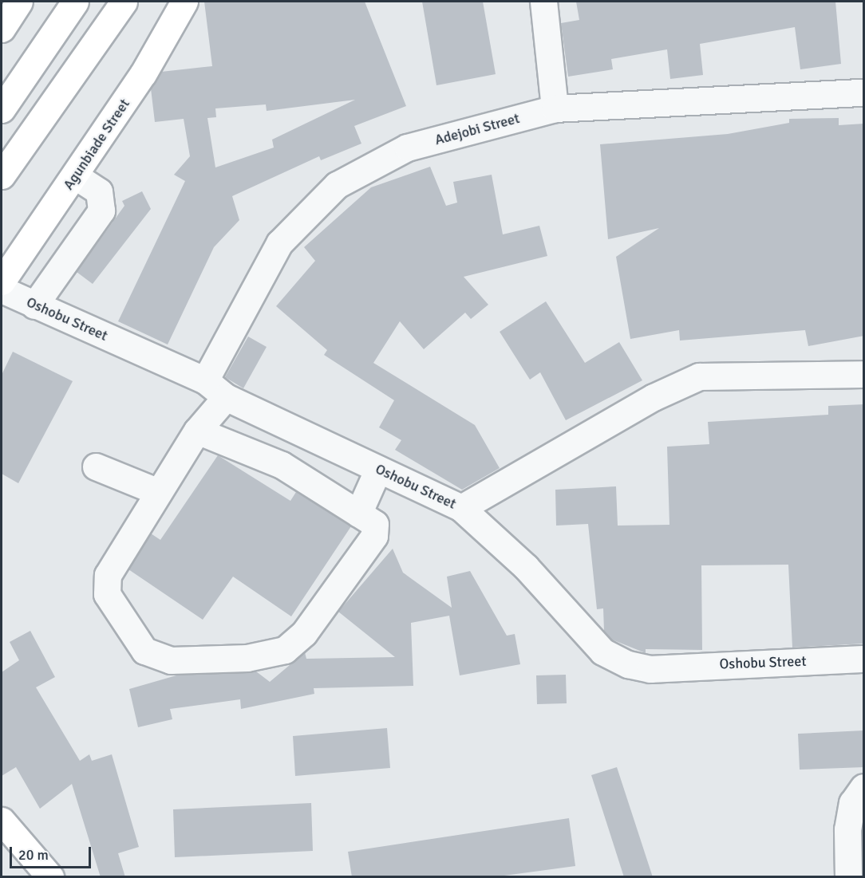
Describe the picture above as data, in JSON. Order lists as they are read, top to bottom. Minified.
{"streets":{"main road":["Agunbiade Street"],"street":["Adejobi Street","Oshobu Street"]},"crossings":[["Adejobi Street","Oshobu Street"]],"scale_bar":"20 m"}
